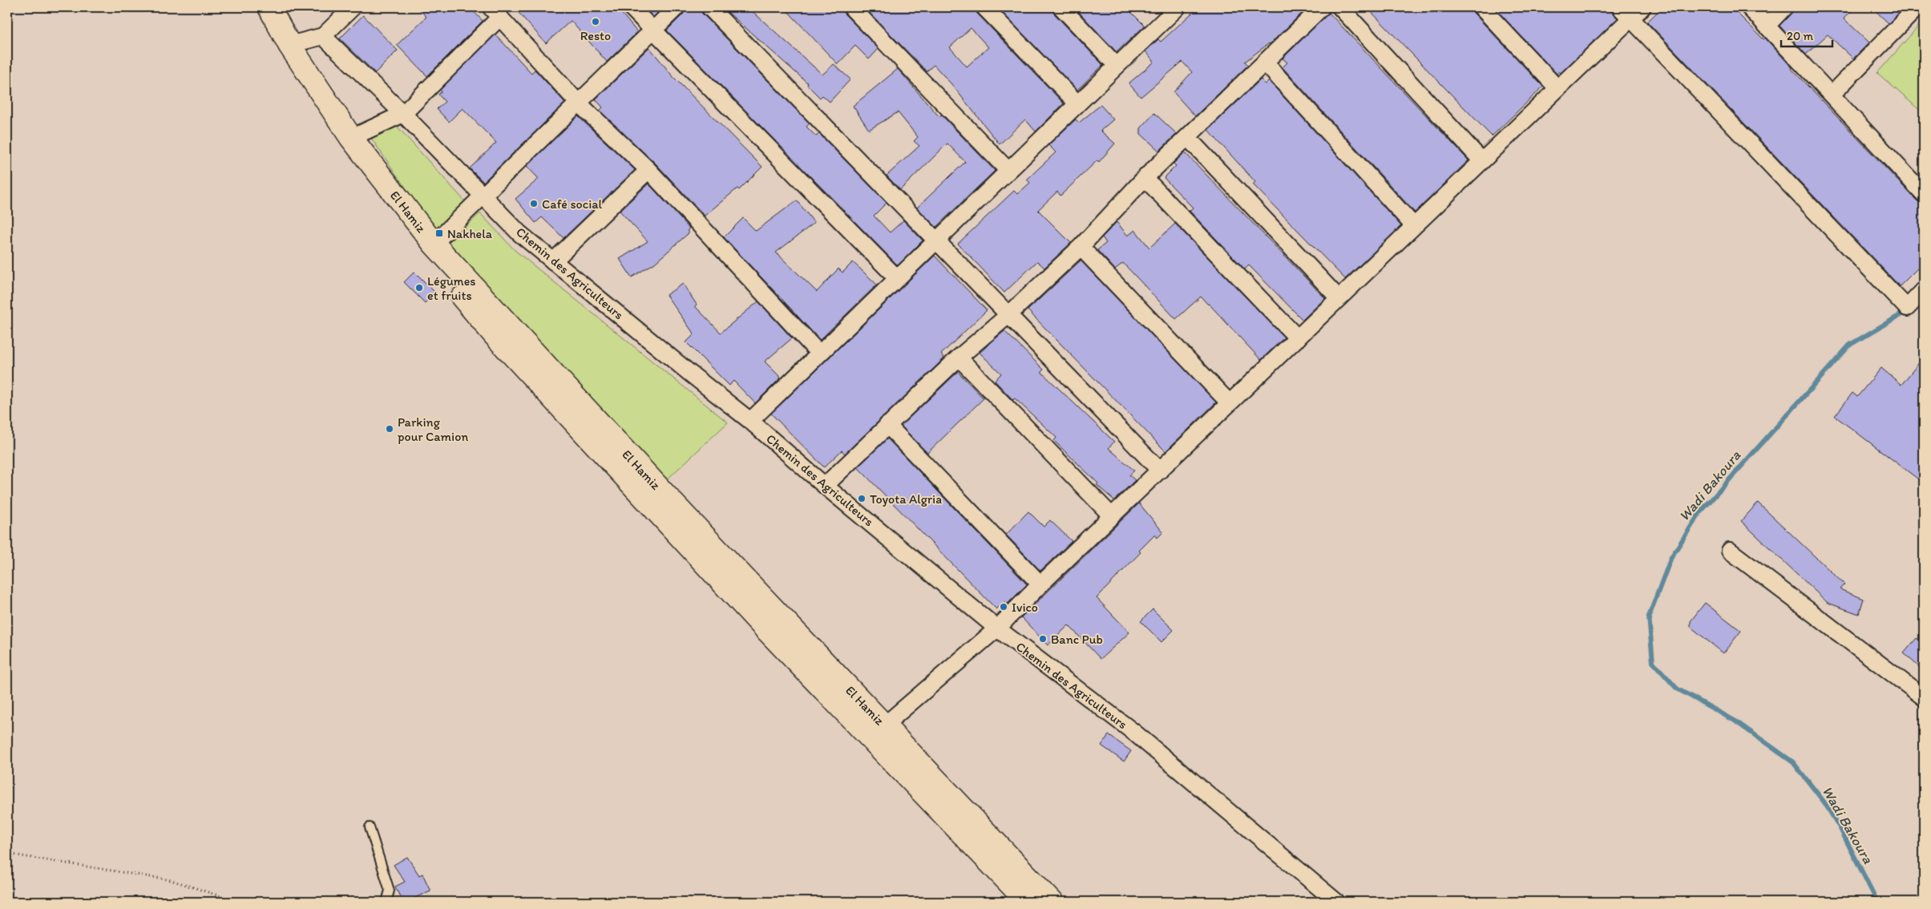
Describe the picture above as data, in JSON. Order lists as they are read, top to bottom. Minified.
{"streets":{"main road":["El Hamiz"],"street":["Chemin des Agriculteurs"]},"water":["Wadi Bakoura"],"places":{"other":["Resto","Café social","Légumes et fruits","Parking pour Camion","Toyota Algria","Ivico","Banc Pub"],"transit":["Nakhela"]},"scale_bar":"20 m"}
